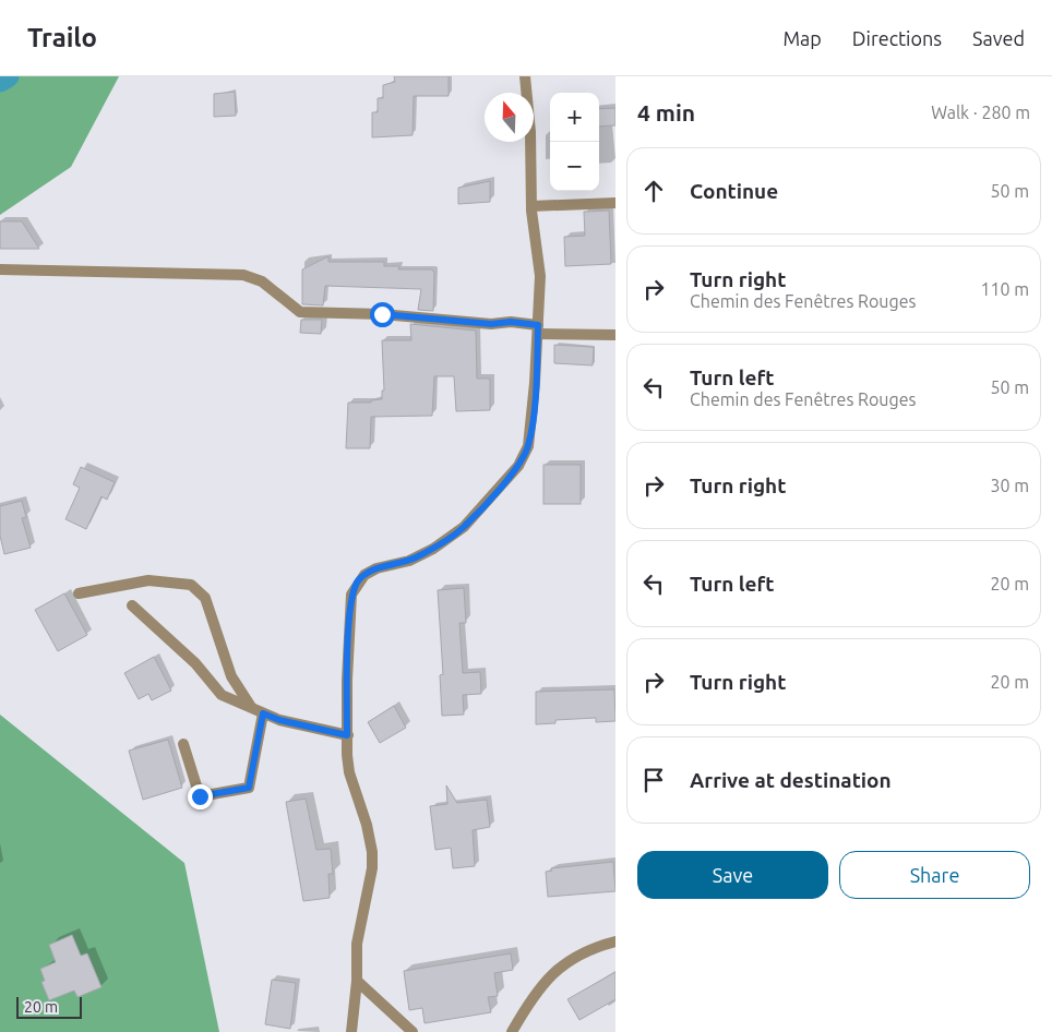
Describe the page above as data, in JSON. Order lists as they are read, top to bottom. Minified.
{"scale_bar":"20 m","north":"top","page":{"header":"Trailo","nav":["Map","Directions","Saved"],"heading":["4 min","Walk · 280 m"],"map_buttons":["+","−"],"list":[["Continue","50 m"],["Turn right","Chemin des Fenêtres Rouges","110 m"],["Turn left","Chemin des Fenêtres Rouges","50 m"],["Turn right","30 m"],["Turn left","20 m"],["Turn right","20 m"],"Arrive at destination"],"buttons":["Save","Share"],"scale":"20 m"}}
